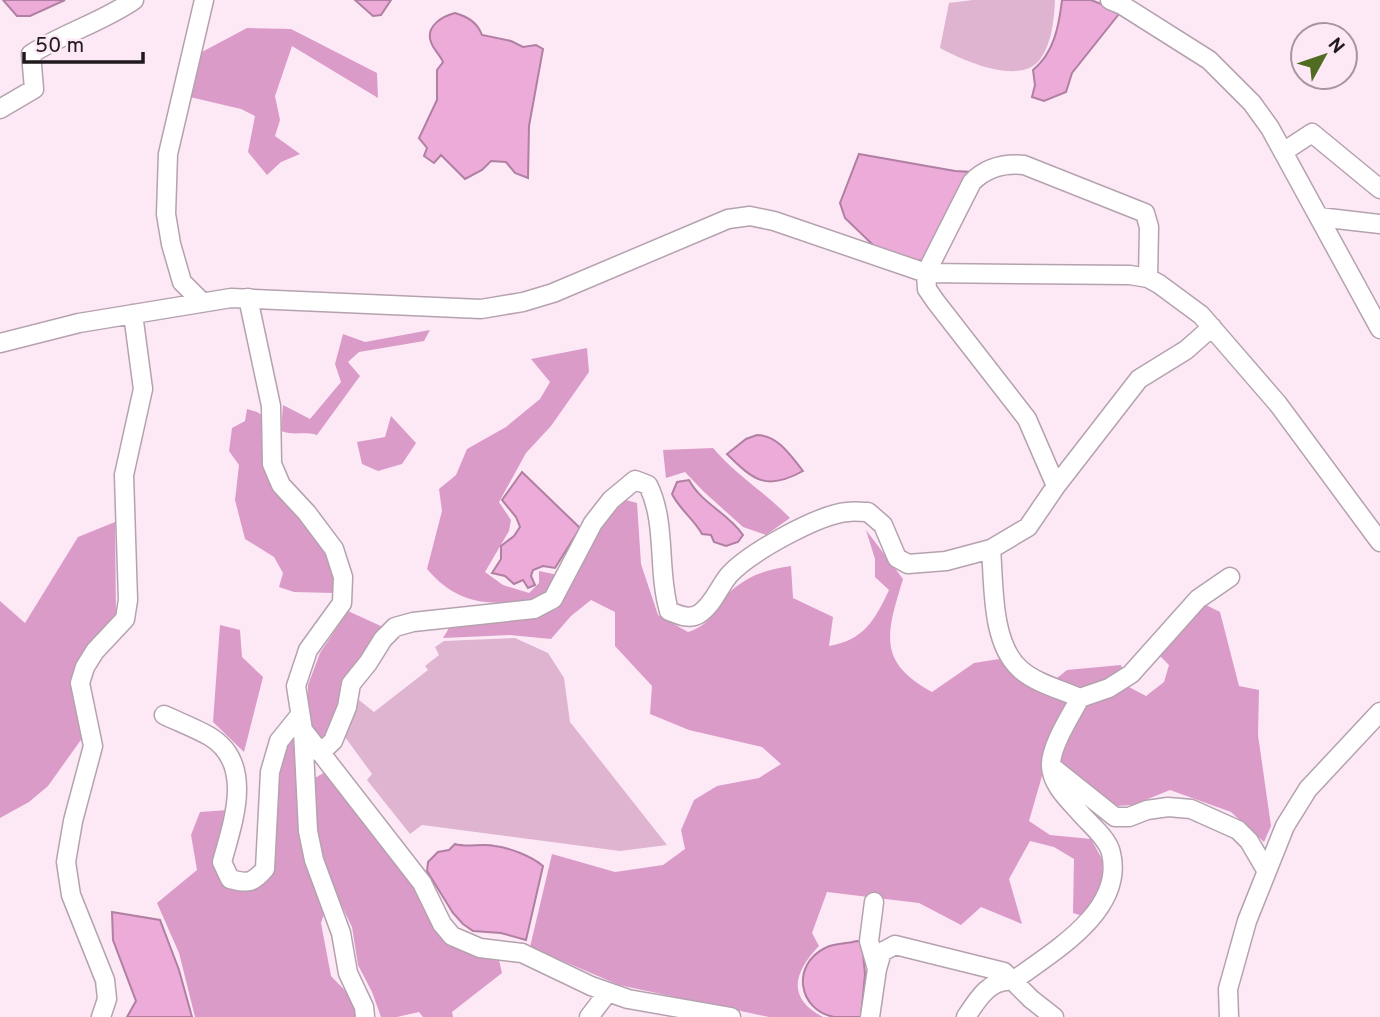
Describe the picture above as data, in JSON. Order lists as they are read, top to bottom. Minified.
{"scale_bar":"50 m","north":"top right"}
